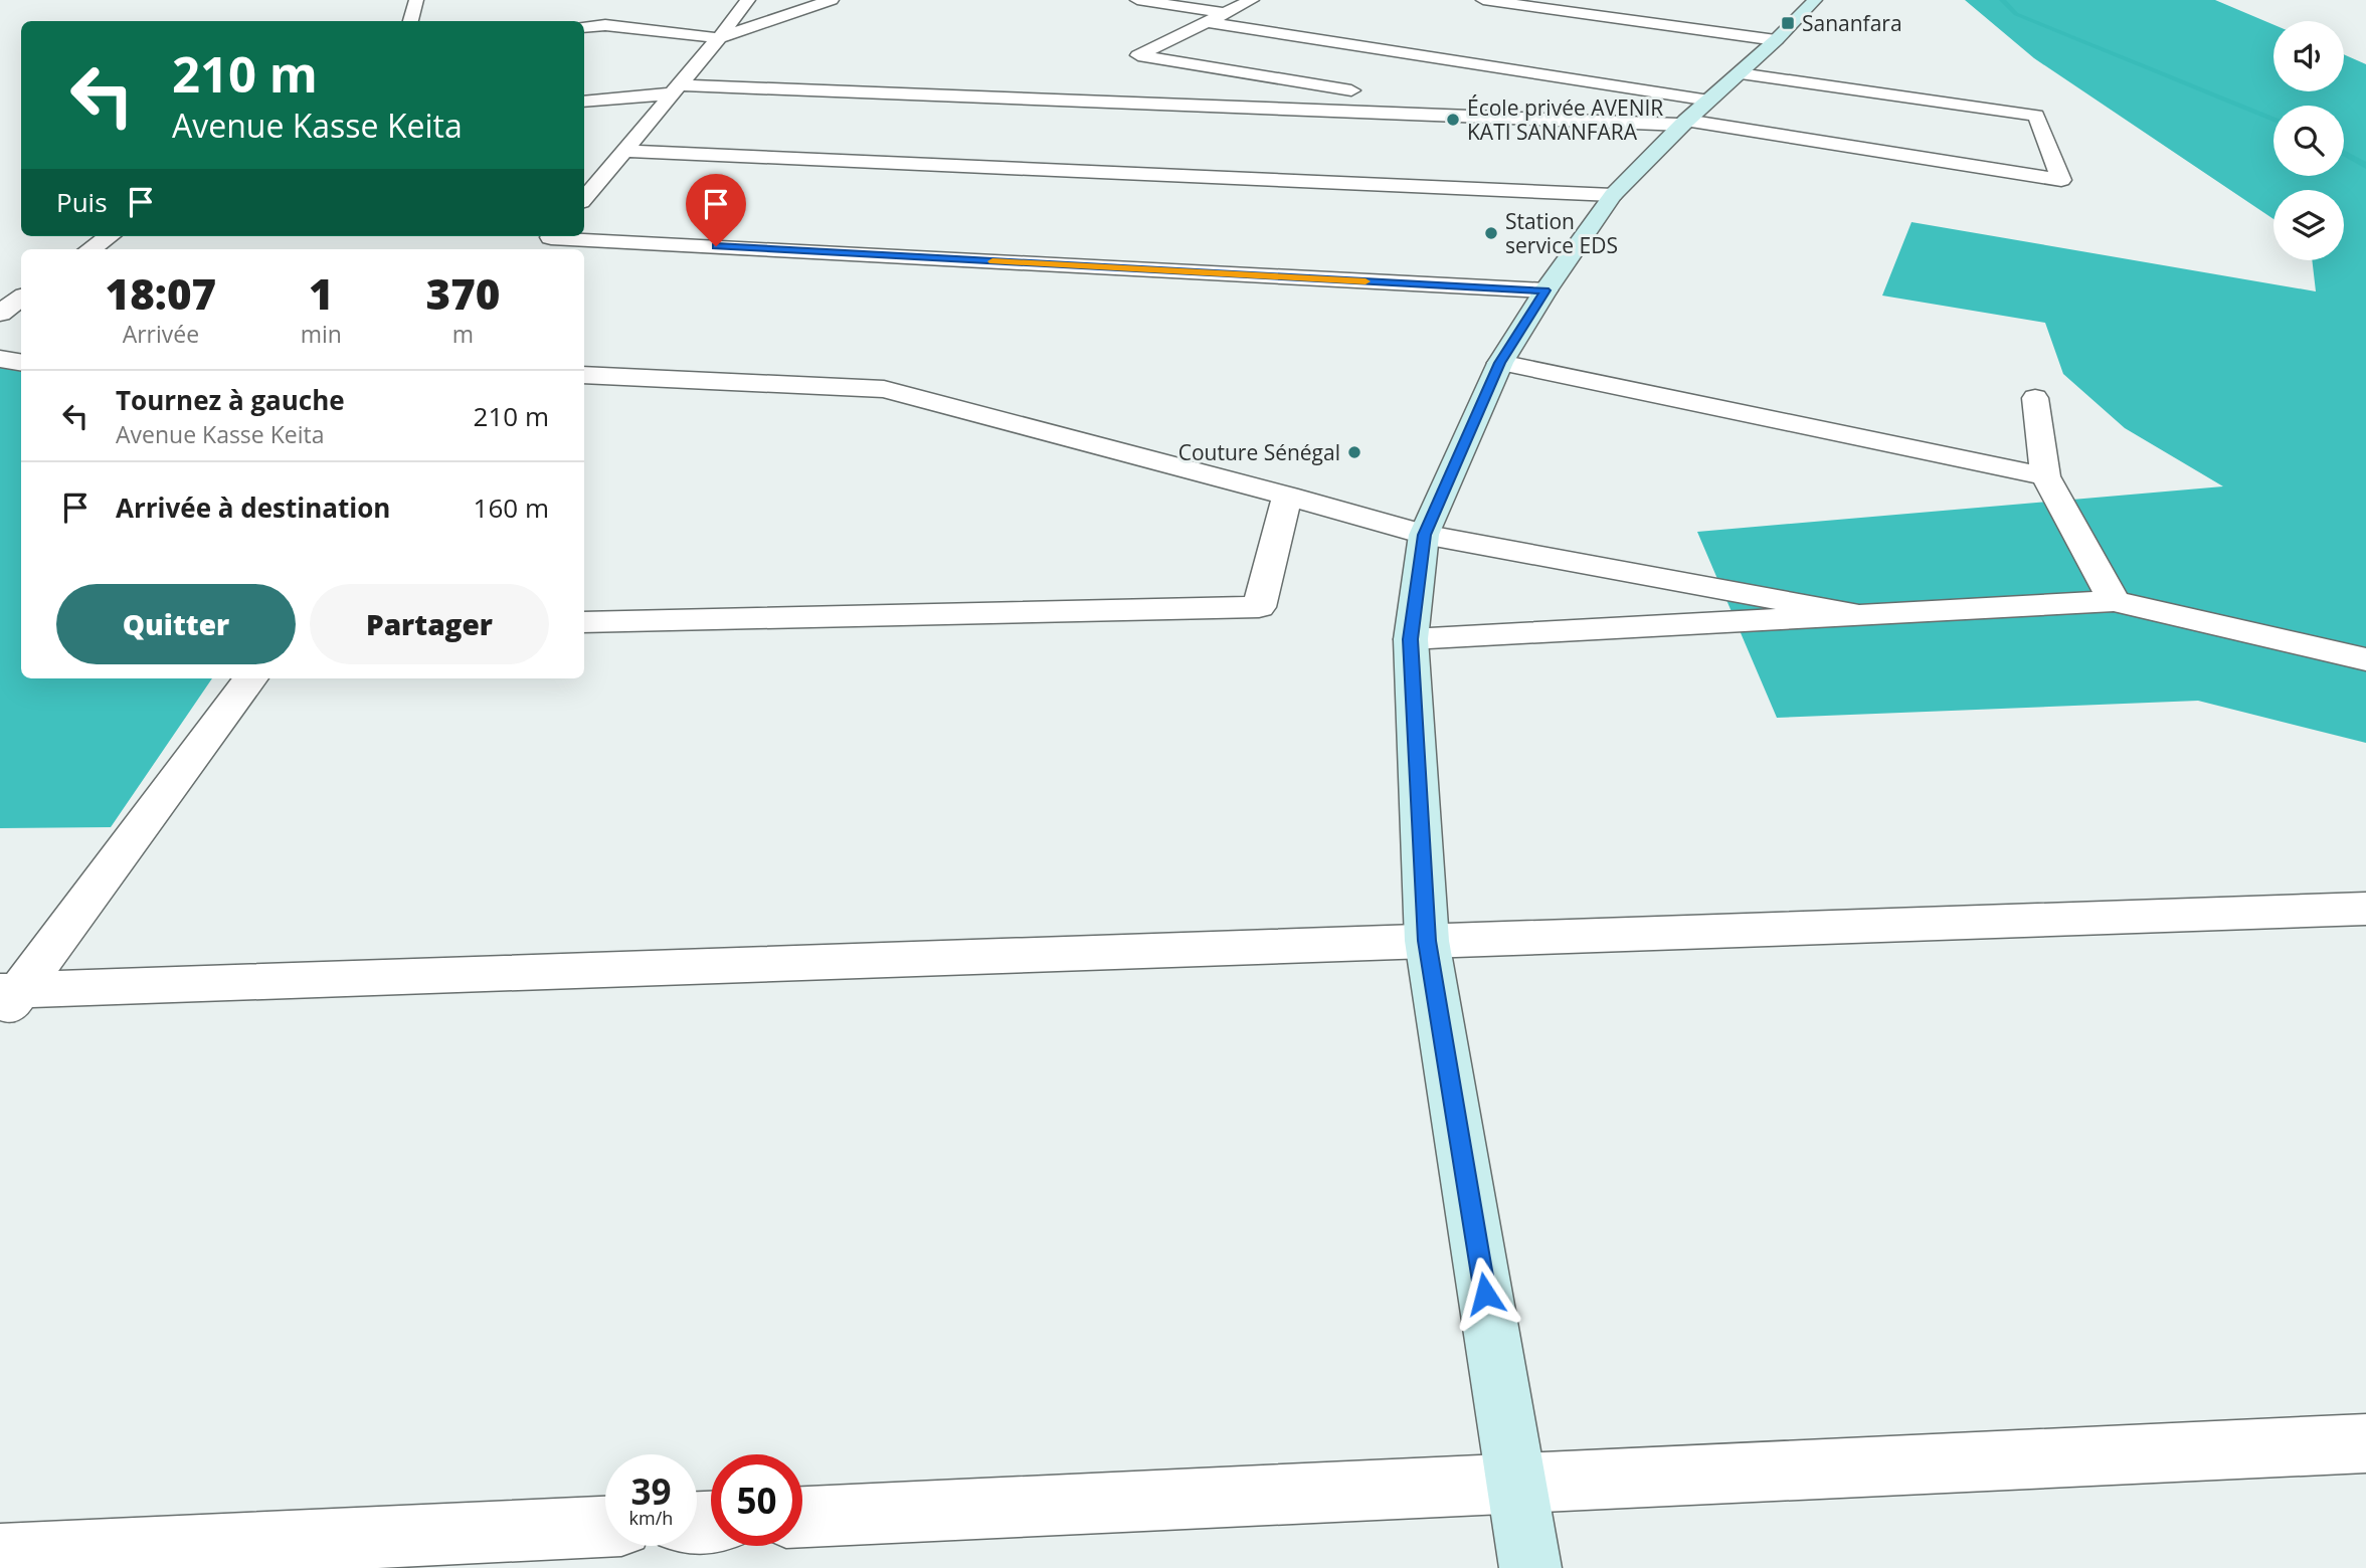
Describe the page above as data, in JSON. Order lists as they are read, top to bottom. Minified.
{"places":{"transit":["Sananfara"],"other":["École privée AVENIR KATI SANANFARA","Station service EDS","Couture Sénégal"]},"page":{"turn":["210 m","Avenue Kasse Keita"],"then":"Puis","eta":["18:07","Arrivée","1","min","370","m"],"list":[{"name":"Tournez à gauche","note":"Avenue Kasse Keita","value":"210 m"},{"name":"Arrivée à destination","value":"160 m"}],"buttons":["Quitter","Partager"],"speed":"39 km/h","limit":"50"}}
